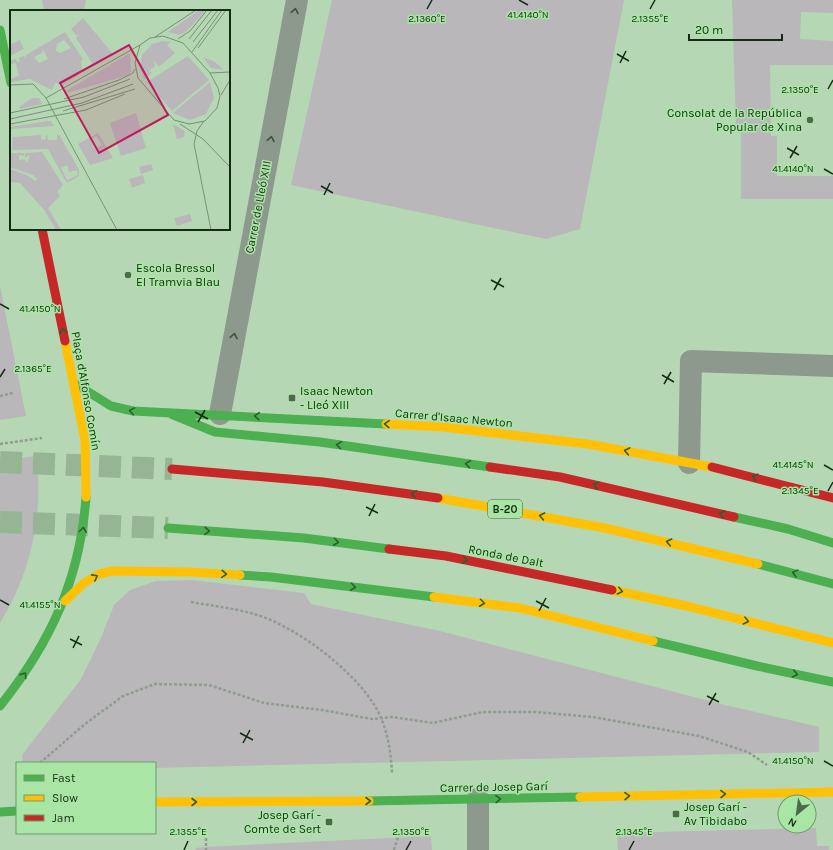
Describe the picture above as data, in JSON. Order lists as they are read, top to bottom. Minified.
{"streets":{"main road":["Plaça d'Alfonso Comín","Carrer d'Isaac Newton","B-20","Ronda de Dalt","Carrer de Josep Garí"],"street":["Carrer de Lleó XIII"]},"crossings":[["Carrer de Lleó XIII","Carrer d'Isaac Newton"],["Plaça d'Alfonso Comín","Carrer d'Isaac Newton"]],"one_way":["Carrer de Lleó XIII","Plaça d'Alfonso Comín","Carrer de Josep Garí"],"places":{"other":["Consolat de la República Popular de Xina","Escola Bressol El Tramvia Blau"],"transit":["Isaac Newton - Lleó XIII","Josep Garí - Av Tibidabo","Josep Garí - Comte de Sert"]},"legend":["Fast","Slow","Jam"],"scale_bar":"20 m","north":"bottom left","coordinates":["41.4140°N","2.1360°E","2.1355°E","2.1350°E","41.4150°N","2.1365°E","41.4145°N","2.1345°E","41.4155°N"]}
